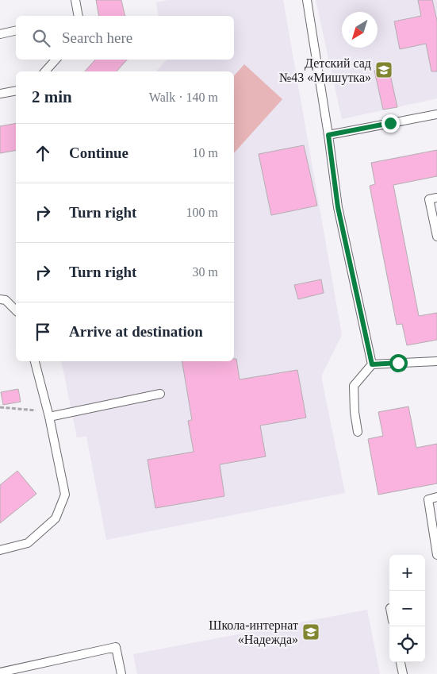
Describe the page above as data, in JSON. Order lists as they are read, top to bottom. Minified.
{"places":{"school or university":["Детский сад №43 «Мишутка»","Школа-интернат «Надежда»"]},"north":"bottom left","page":{"search":"Search here","heading":["2 min","Walk · 140 m"],"list":[["Continue","10 m"],["Turn right","100 m"],["Turn right","30 m"],"Arrive at destination"],"map_buttons":["+","−"]}}
